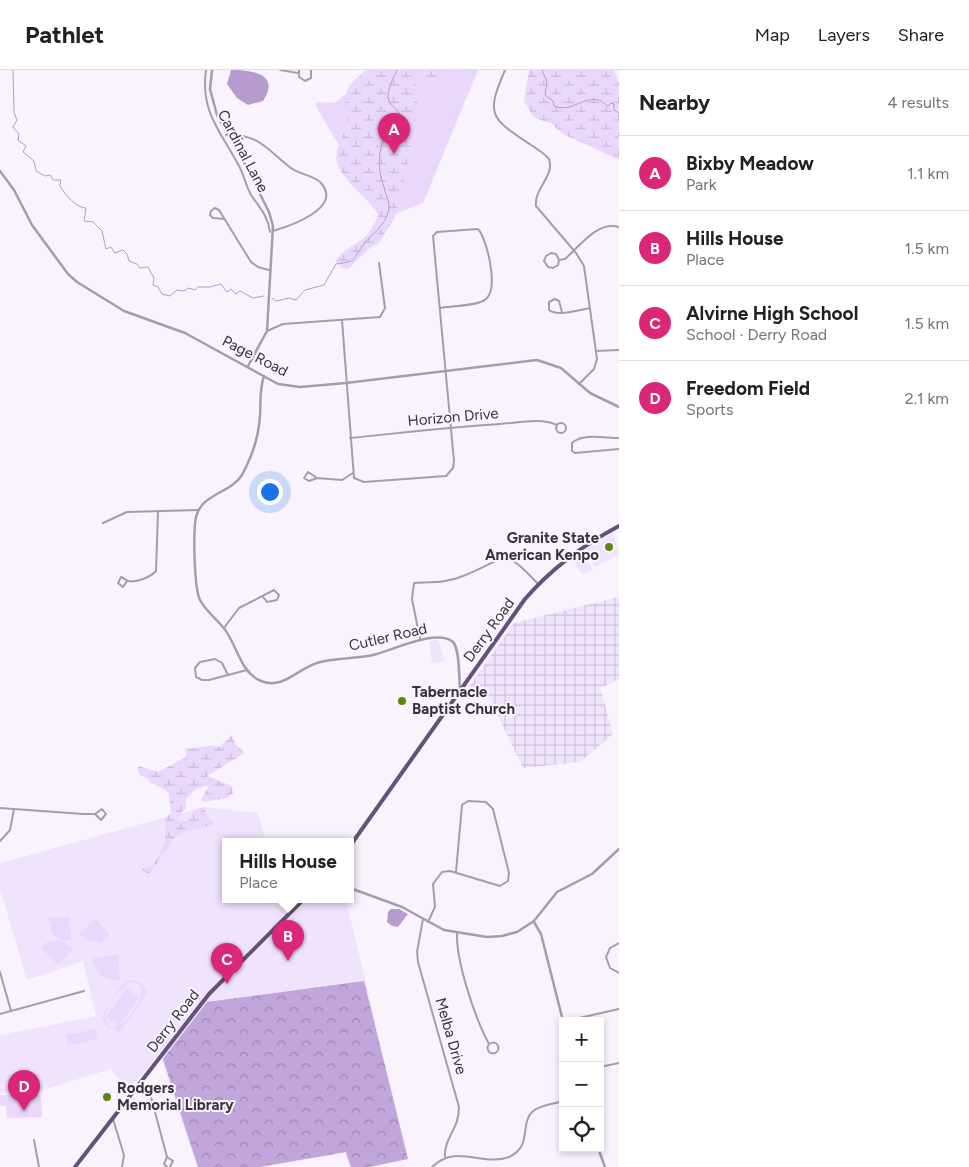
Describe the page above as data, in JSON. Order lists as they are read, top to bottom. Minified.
{"streets":{"main road":["Derry Road"],"street":["Cardinal Lane","Page Road","Horizon Drive","Cutler Road","Melba Drive"]},"crossings":[["Derry Road","Cutler Road"]],"places":["Granite State American Kenpo","Tabernacle Baptist Church","Rodgers Memorial Library"],"page":{"header":"Pathlet","nav":["Map","Layers","Share"],"heading":["Nearby","4 results"],"pins":["A","B","C","D"],"list":[{"mark":"A","name":"Bixby Meadow","note":"Park","value":"1.1 km"},{"mark":"B","name":"Hills House","note":"Place","value":"1.5 km"},{"mark":"C","name":"Alvirne High School","note":"School · Derry Road","value":"1.5 km"},{"mark":"D","name":"Freedom Field","note":"Sports","value":"2.1 km"}],"popup":["Hills House","Place"],"map_buttons":["+","−"]}}
